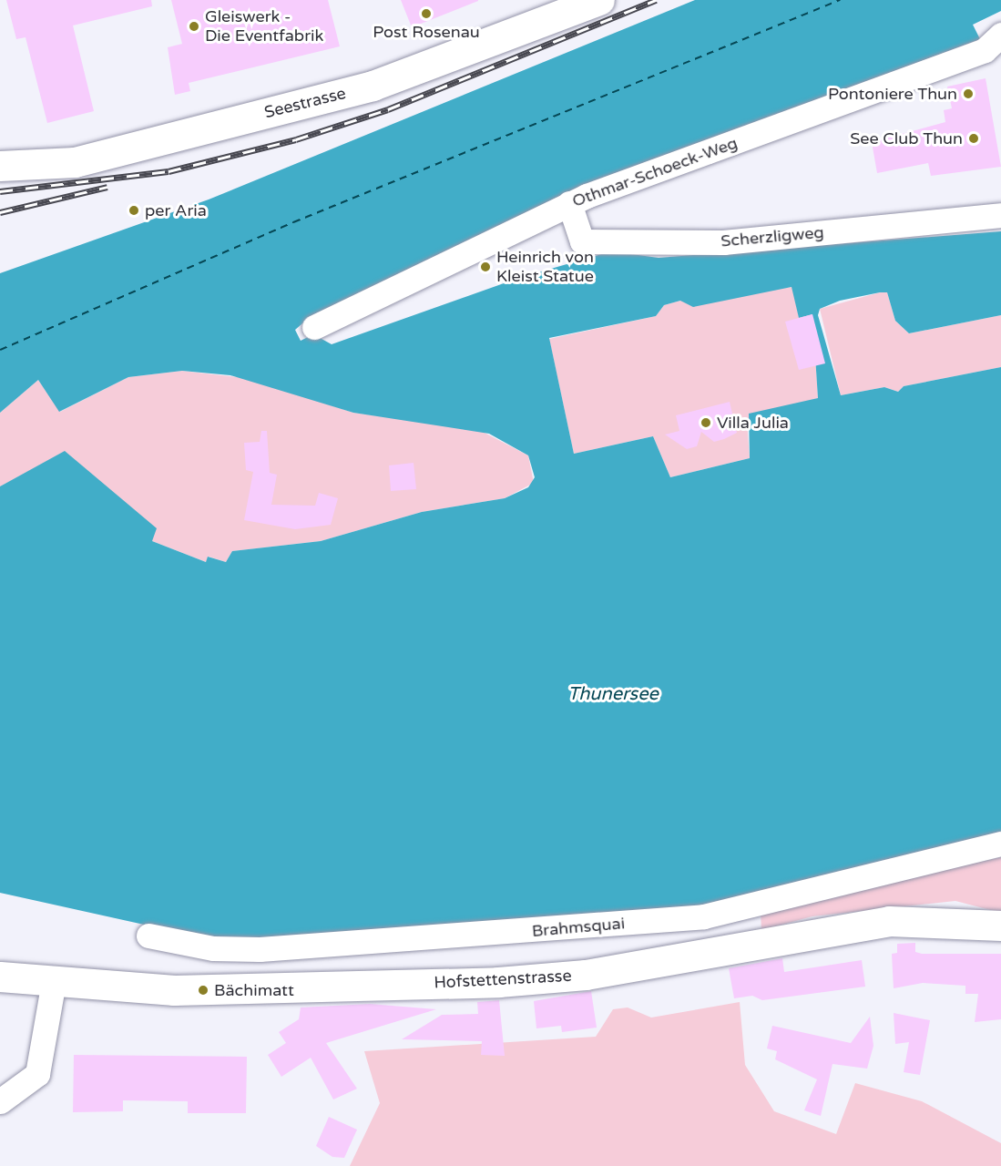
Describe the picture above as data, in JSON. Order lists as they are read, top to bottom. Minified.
{"streets":{"main road":["Seestrasse","Hofstettenstrasse"],"street":["Othmar-Schoeck-Weg","Scherzligweg","Brahmsquai"]},"crossings":[["Othmar-Schoeck-Weg","Scherzligweg"]],"water":["Thunersee"],"places":["Post Rosenau","Gleiswerk - Die Eventfabrik","Pontoniere Thun","See Club Thun","per Aria","Heinrich von Kleist Statue","Villa Julia","Bächimatt"]}
